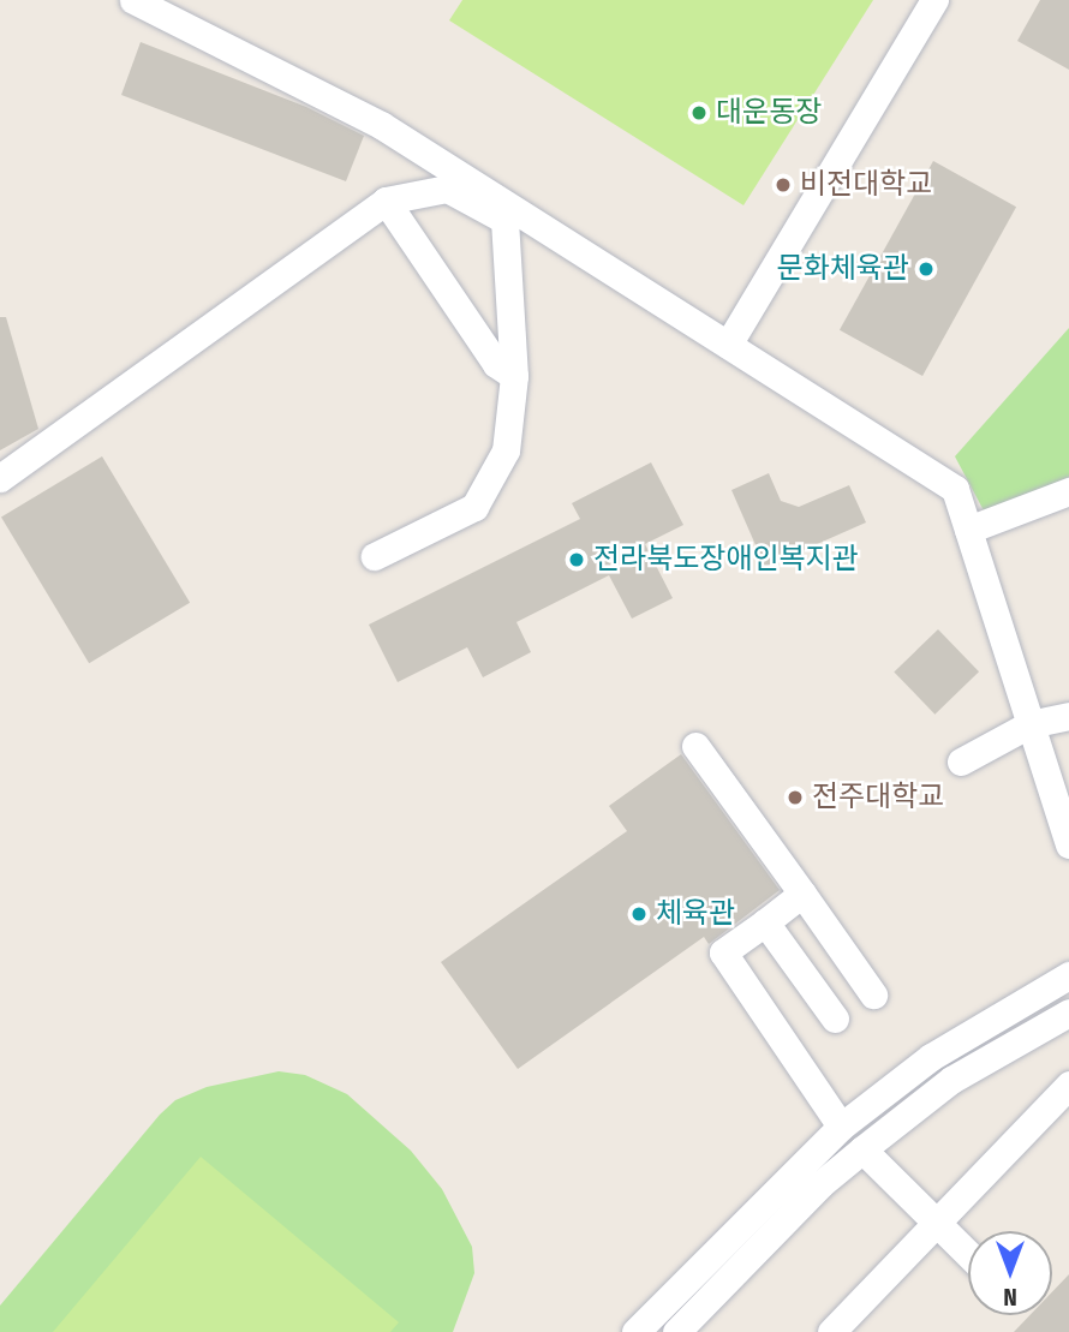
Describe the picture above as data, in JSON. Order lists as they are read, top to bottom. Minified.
{"places":["대운동장","비전대학교","문화체육관","전라북도장애인복지관","전주대학교","체육관"],"north":"bottom"}
